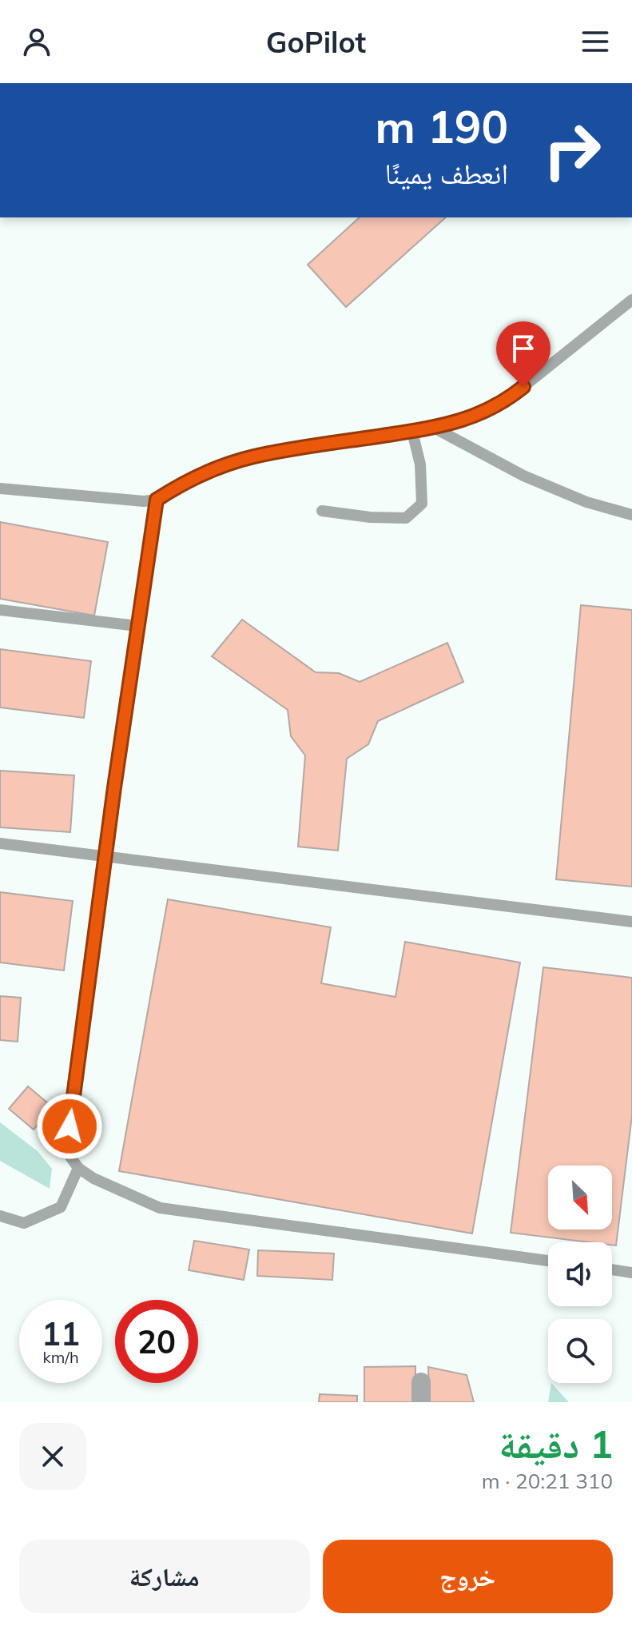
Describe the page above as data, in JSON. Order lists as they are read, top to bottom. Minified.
{"north":"bottom right","page":{"header":"GoPilot","turn":["190 m","انعطف يمينًا"],"speed":"11 km/h","limit":"20","heading":["1 دقيقة","310 m · 20:21"],"buttons":["خروج","مشاركة"]}}
